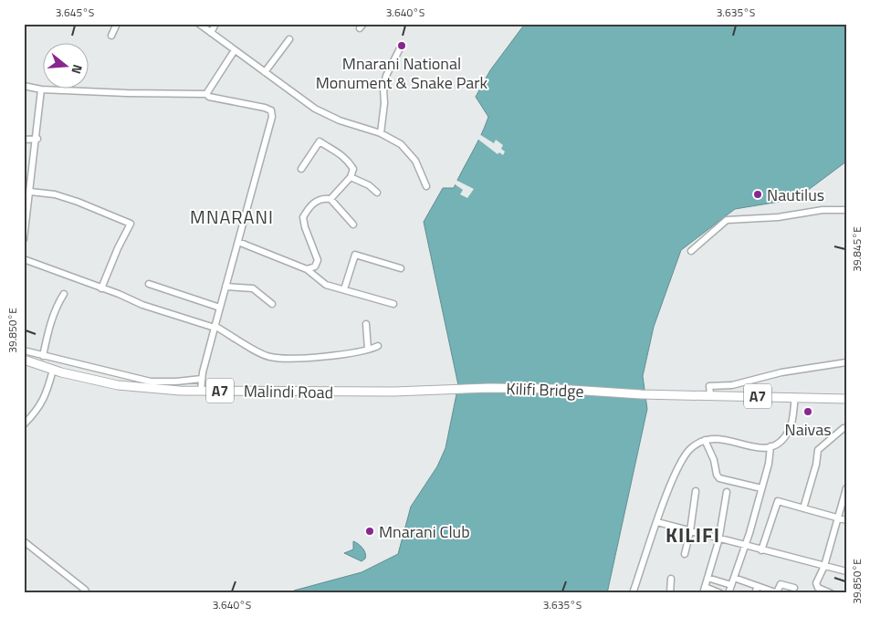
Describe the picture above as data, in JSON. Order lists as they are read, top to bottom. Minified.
{"streets":{"highway":["Kilifi Bridge","A7","Malindi Road"]},"crossings":[["Kilifi Bridge","A7"],["Kilifi Bridge","Malindi Road"]],"districts":["MNARANI","KILIFI"],"places":["Mnarani National Monument & Snake Park","Nautilus","Naivas","Mnarani Club"],"north":"right","coordinates":["3.645°S","3.640°S","3.635°S","39.845°E","39.850°E"]}
